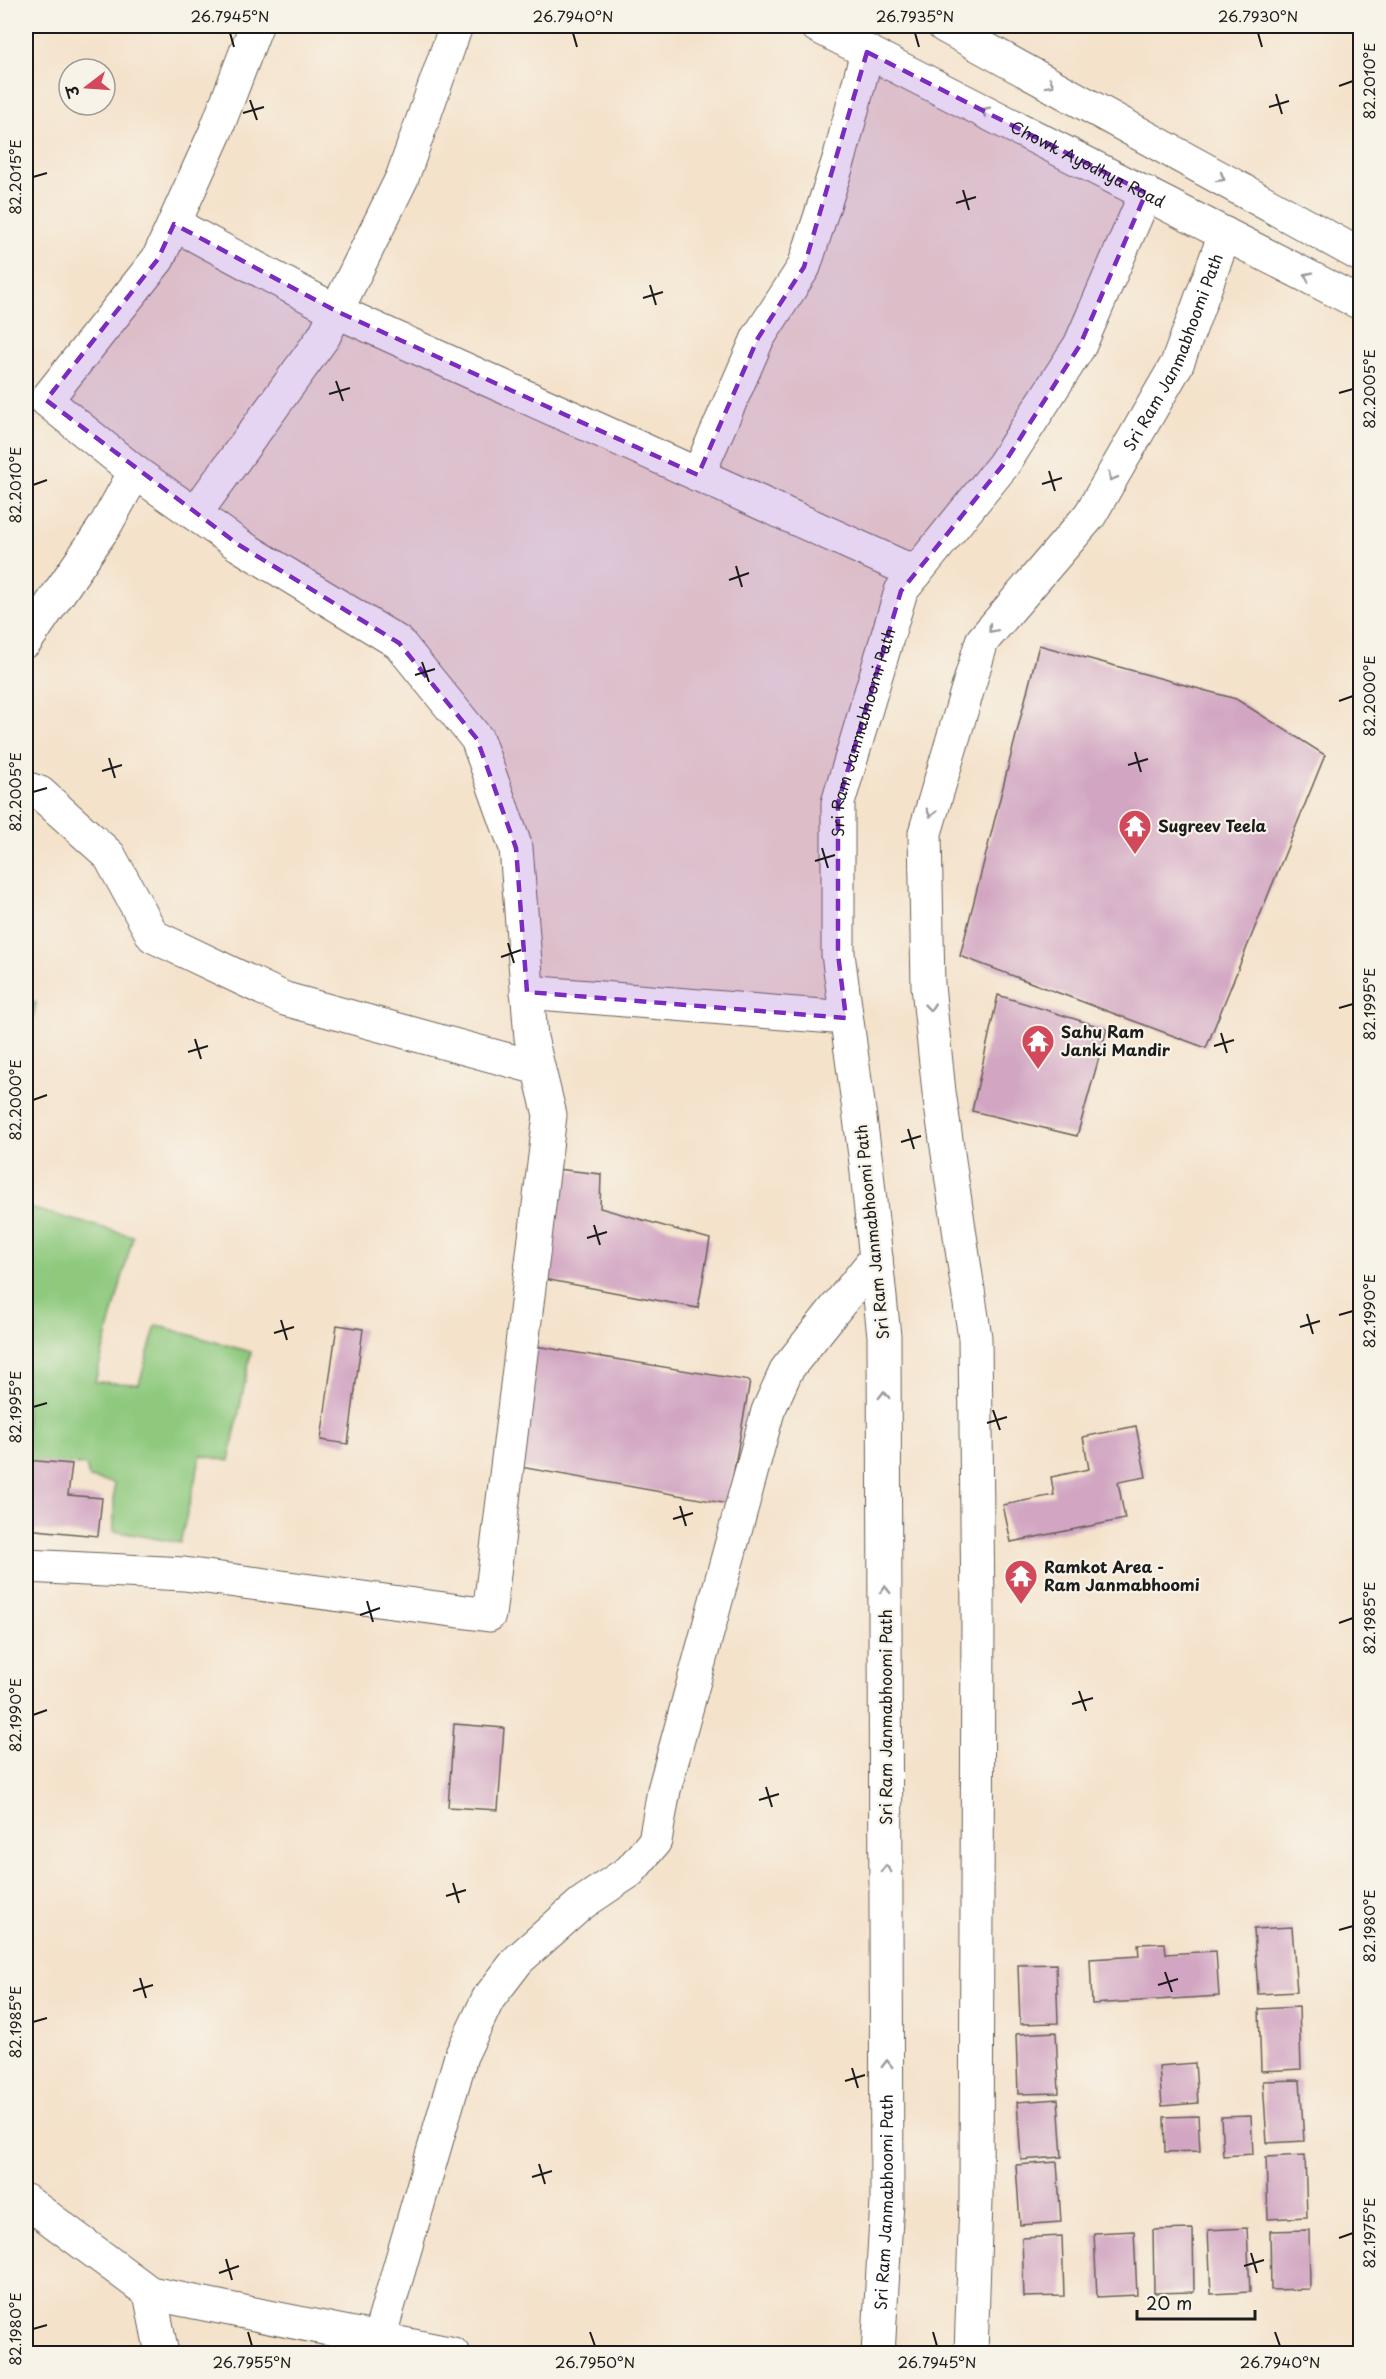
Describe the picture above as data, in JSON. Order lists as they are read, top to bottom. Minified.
{"streets":{"street":["Chowk Ayodhya Road","Sri Ram Janmabhoomi Path"]},"crossings":[["Chowk Ayodhya Road","Sri Ram Janmabhoomi Path"]],"places":{"temple":["Sugreev Teela","Sahu Ram Janki Mandir","Ramkot Area - Ram Janmabhoomi"]},"scale_bar":"20 m","north":"left","coordinates":["26.7945°N","26.7940°N","26.7935°N","26.7930°N","82.2010°E","82.2015°E","82.2005°E","82.2000°E","82.1995°E","82.1990°E","82.1985°E","82.1980°E","82.1975°E","26.7955°N","26.7950°N"]}
